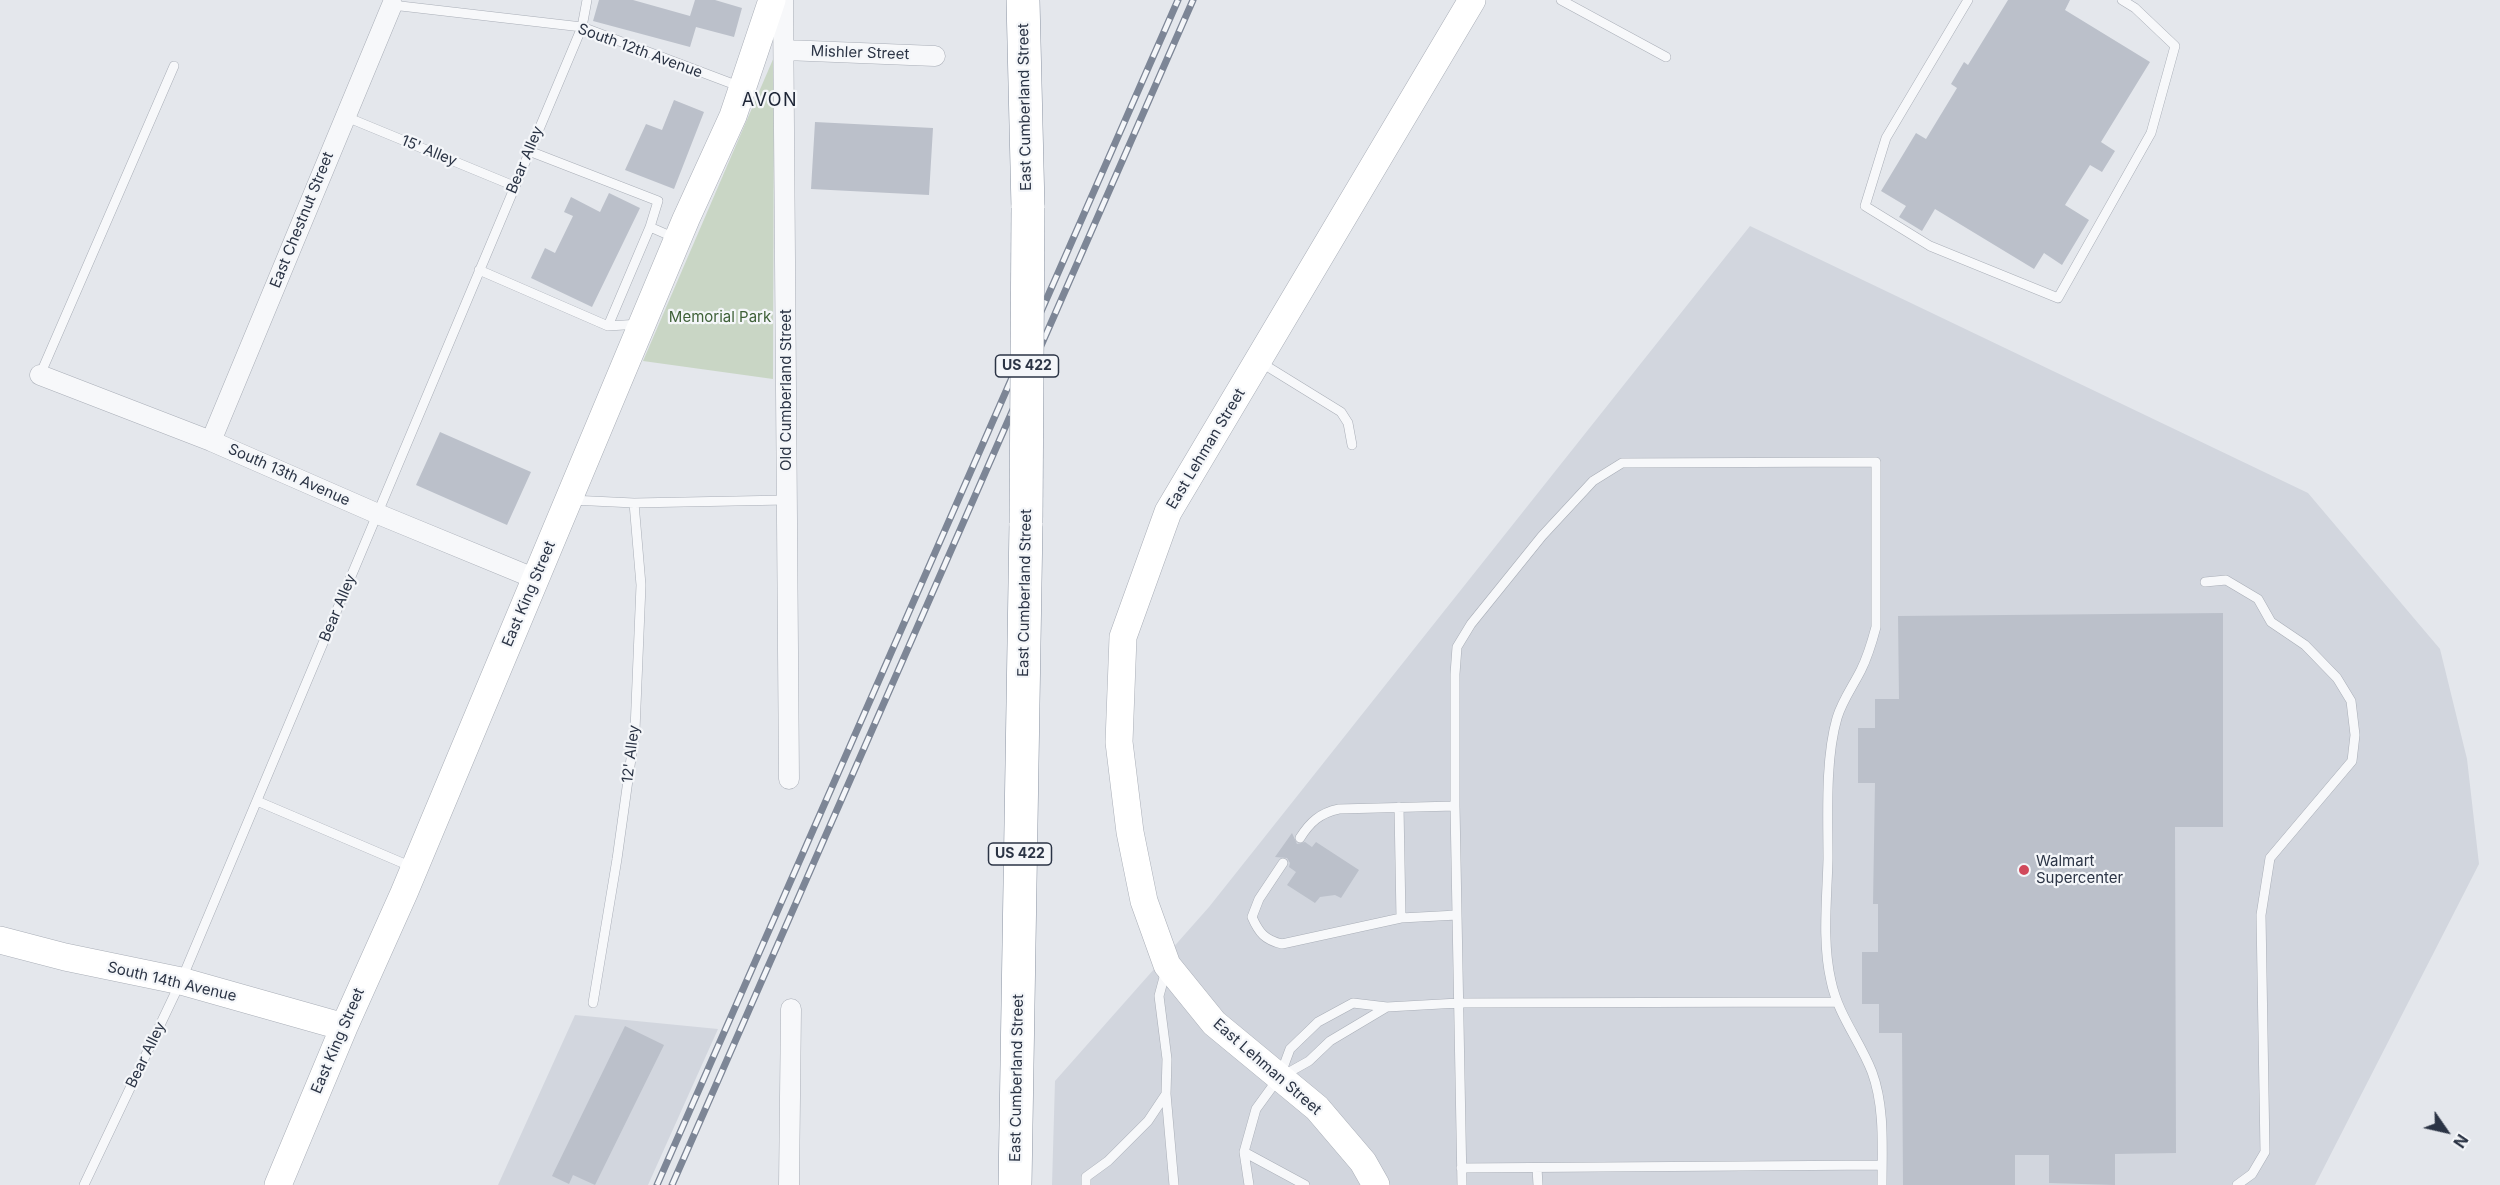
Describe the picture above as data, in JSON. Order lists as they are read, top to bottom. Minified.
{"streets":{"highway":["East Cumberland Street","US 422"],"street":["Mishler Street","East Chestnut Street","Old Cumberland Street","East Lehman Street","South 13th Avenue","East King Street","South 14th Avenue"],"lane":["South 12th Avenue","15' Alley","Bear Alley","12' Alley"]},"crossings":[["South 12th Avenue","Bear Alley"],["South 12th Avenue","East Chestnut Street"],["South 12th Avenue","East King Street"],["Mishler Street","Old Cumberland Street"],["15' Alley","Bear Alley"],["15' Alley","East Chestnut Street"],["Bear Alley","South 13th Avenue"],["Bear Alley","South 14th Avenue"],["East Chestnut Street","South 13th Avenue"],["South 13th Avenue","East King Street"],["East King Street","South 14th Avenue"]],"districts":["AVON"],"parks":["Memorial Park"],"places":["Walmart Supercenter"],"north":"bottom right"}
